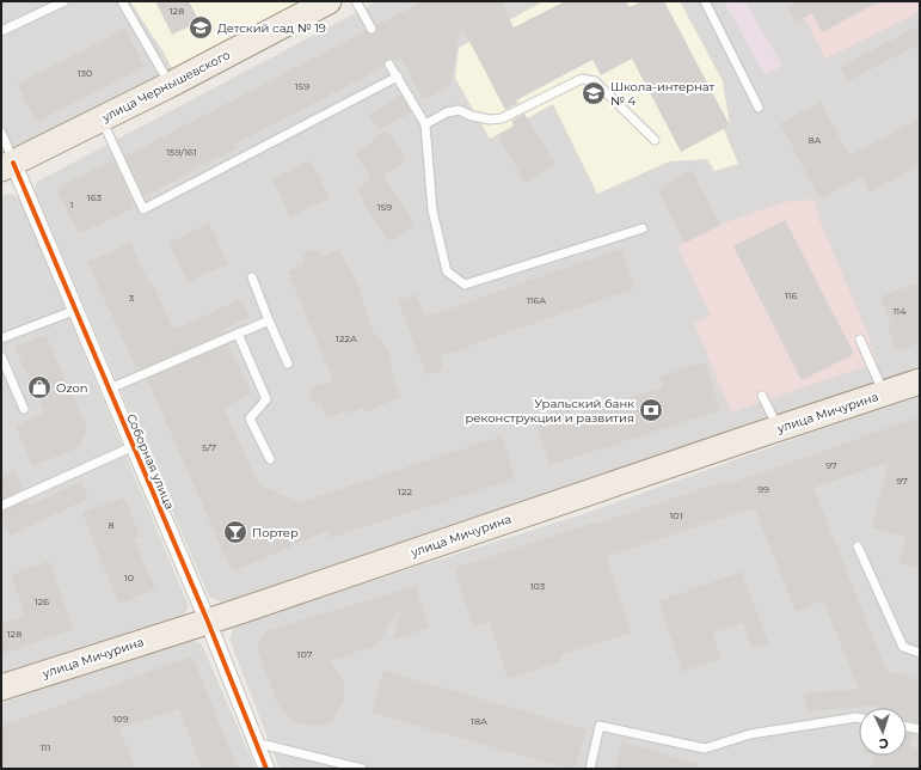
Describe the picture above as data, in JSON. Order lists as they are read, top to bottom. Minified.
{"streets":{"main road":["улица Чернышевского","улица Мичурина"],"street":["Соборная улица"]},"crossings":[["улица Чернышевского","Соборная улица"],["улица Мичурина","Соборная улица"]],"places":{"school or university":["Детский сад № 19","Школа-интернат № 4"],"shop":["Ozon"],"bank":["Уральский банк реконструкции и развития"],"bar":["Портер"]},"house_numbers":["128","130","159","8А","159/161","163","1","159","116","3","116А","114","122А","5/7","97","97","99","122","101","8","10","103","126","128","107","109","18А","111"],"north":"bottom"}
